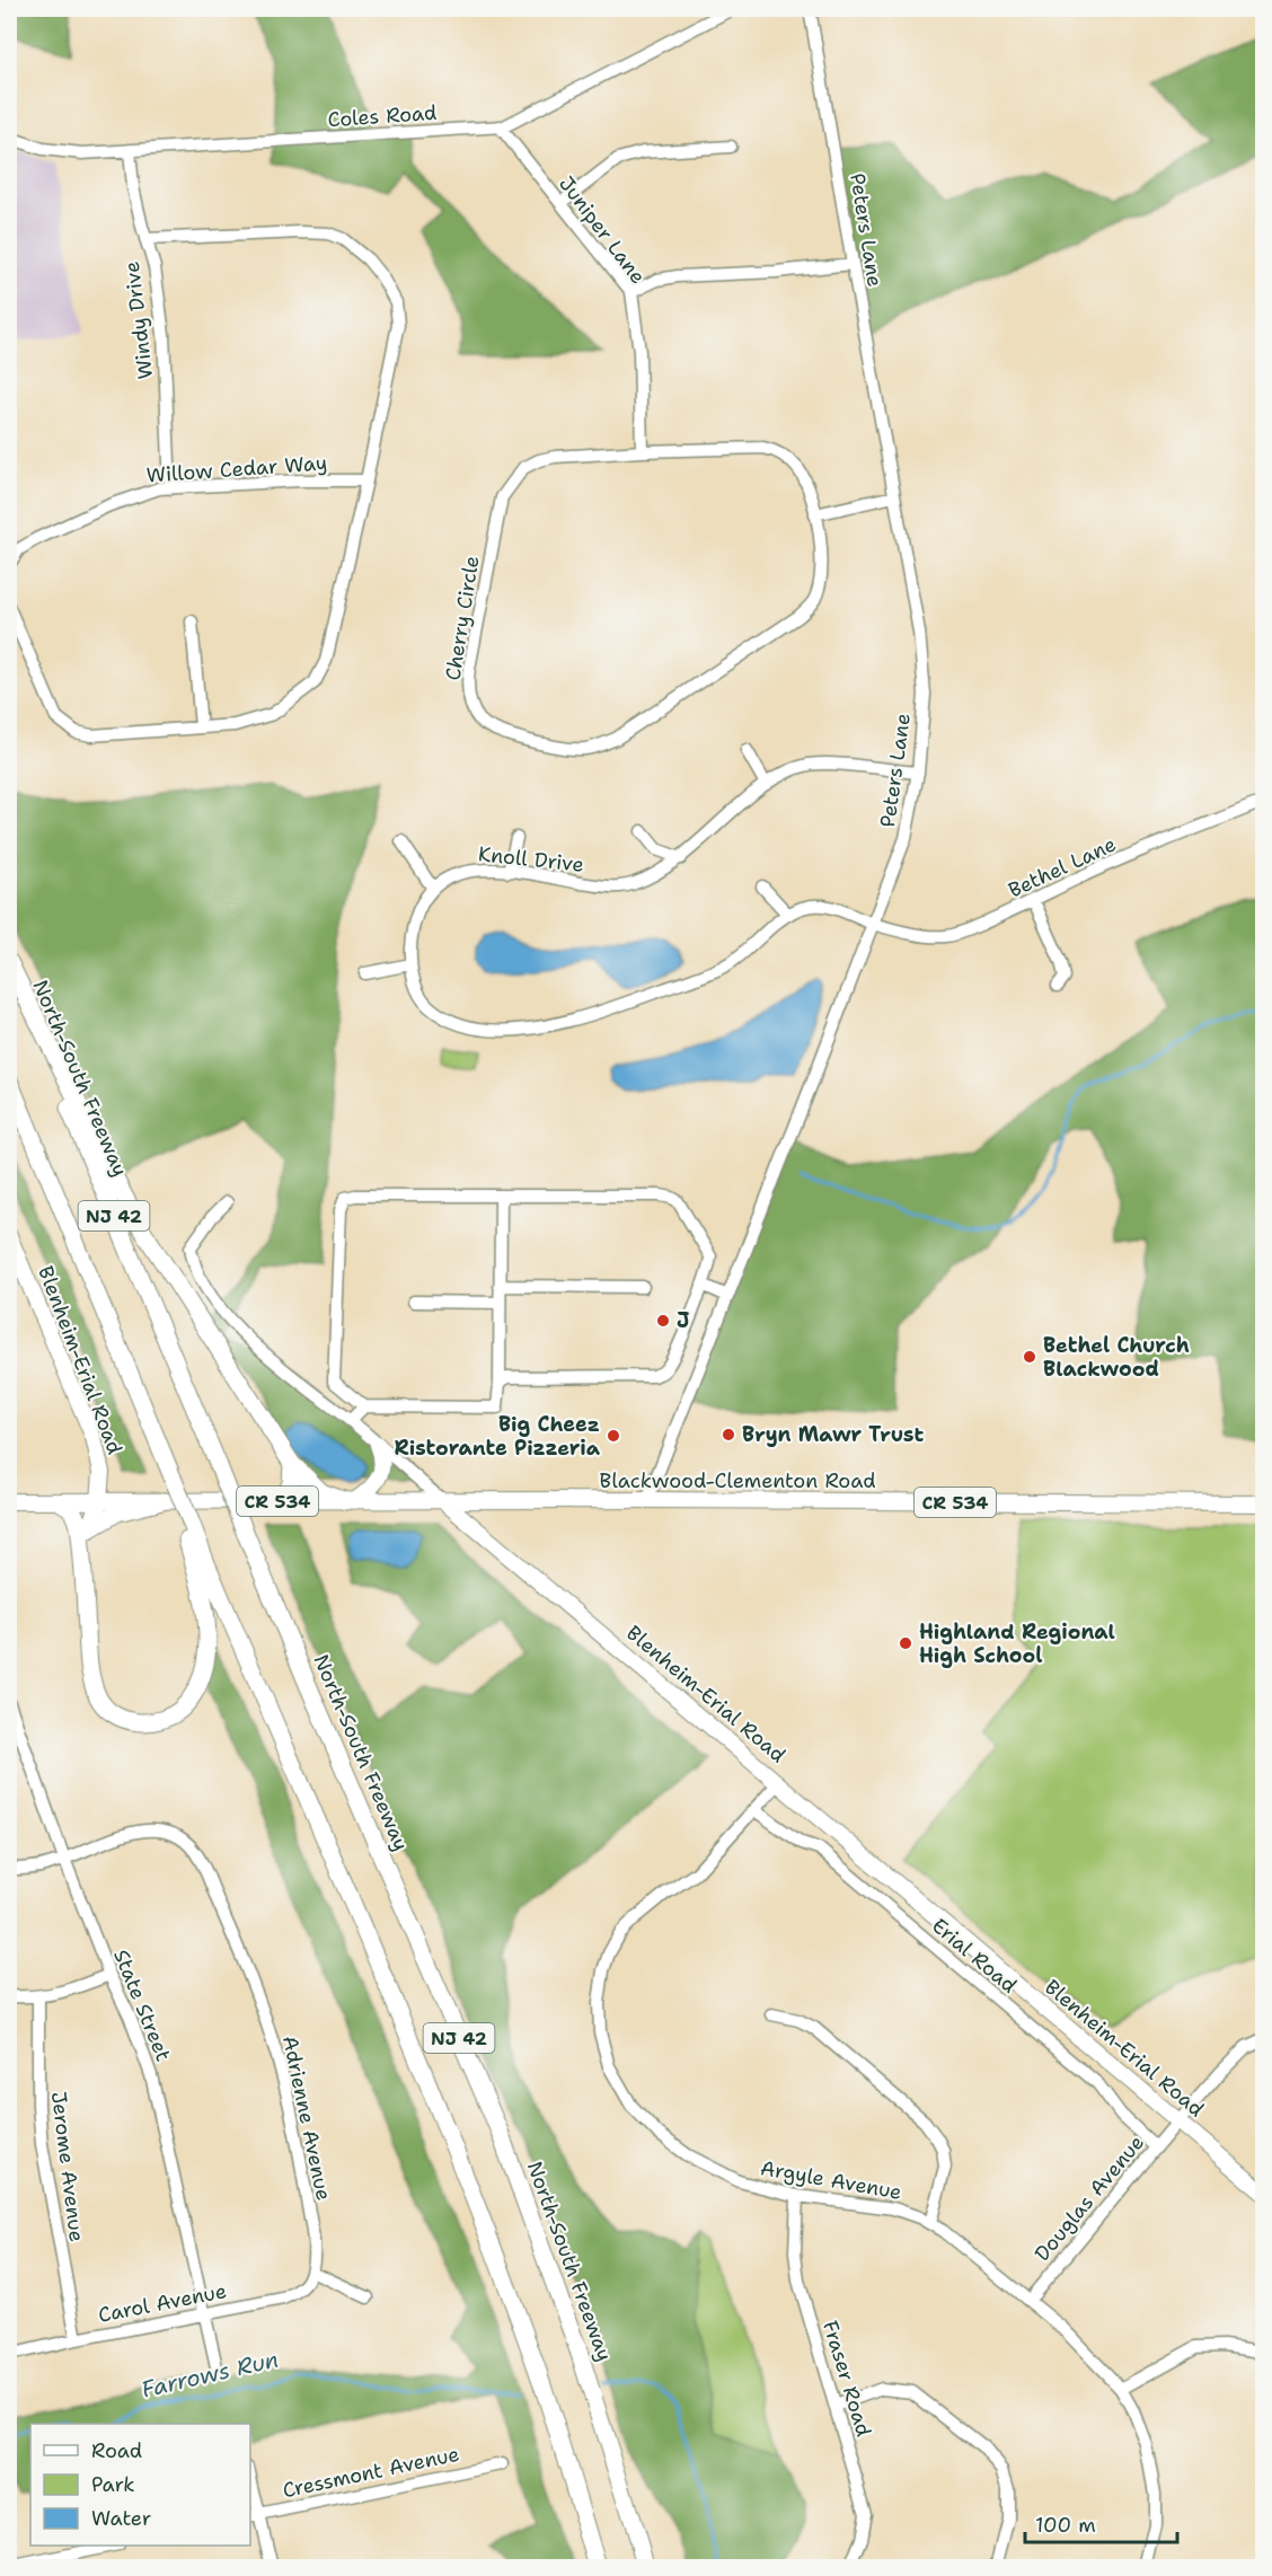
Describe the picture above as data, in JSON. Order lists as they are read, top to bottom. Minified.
{"streets":{"highway":["North-South Freeway","NJ 42"],"main road":["Blenheim-Erial Road","Blackwood-Clementon Road","CR 534"],"street":["Coles Road","Juniper Lane","Peters Lane","Windy Drive","Willow Cedar Way","Cherry Circle","Knoll Drive","Bethel Lane","Erial Road","State Street","Adrienne Avenue","Jerome Avenue","Argyle Avenue","Douglas Avenue","Carol Avenue","Fraser Road","Cressmont Avenue"]},"crossings":[["Coles Road","Juniper Lane"],["Coles Road","Windy Drive"],["Juniper Lane","Cherry Circle"],["Peters Lane","Knoll Drive"],["Peters Lane","Bethel Lane"],["Peters Lane","Blackwood-Clementon Road"],["Windy Drive","Willow Cedar Way"],["Knoll Drive","Bethel Lane"],["Blenheim-Erial Road","Blackwood-Clementon Road"],["Blenheim-Erial Road","CR 534"],["Blenheim-Erial Road","Argyle Avenue"],["Blenheim-Erial Road","Douglas Avenue"],["Blackwood-Clementon Road","CR 534"],["Erial Road","Argyle Avenue"],["Erial Road","Douglas Avenue"],["State Street","Adrienne Avenue"],["State Street","Carol Avenue"],["Adrienne Avenue","Carol Avenue"],["Jerome Avenue","Carol Avenue"],["Argyle Avenue","Douglas Avenue"],["Argyle Avenue","Fraser Road"]],"water":["Farrows Run"],"places":["J","Bethel Church Blackwood","Bryn Mawr Trust","Big Cheez Ristorante Pizzeria","Highland Regional High School"],"legend":["Road","Park","Water"],"scale_bar":"100 m"}
